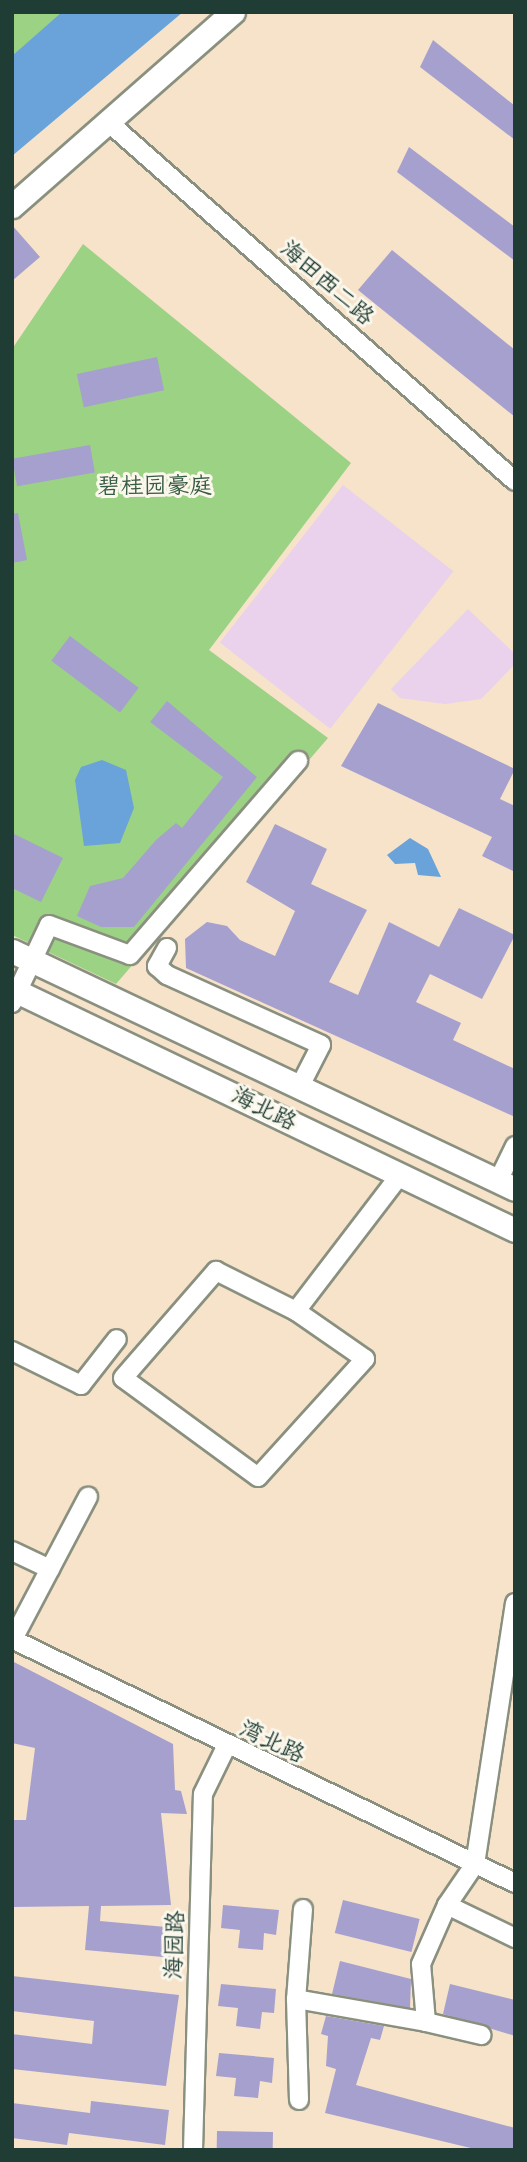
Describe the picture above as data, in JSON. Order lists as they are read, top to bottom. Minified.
{"streets":{"street":["海田西二路","海北路","湾北路","海园路"]},"crossings":[["湾北路","海园路"]],"parks":["碧桂园豪庭"]}
